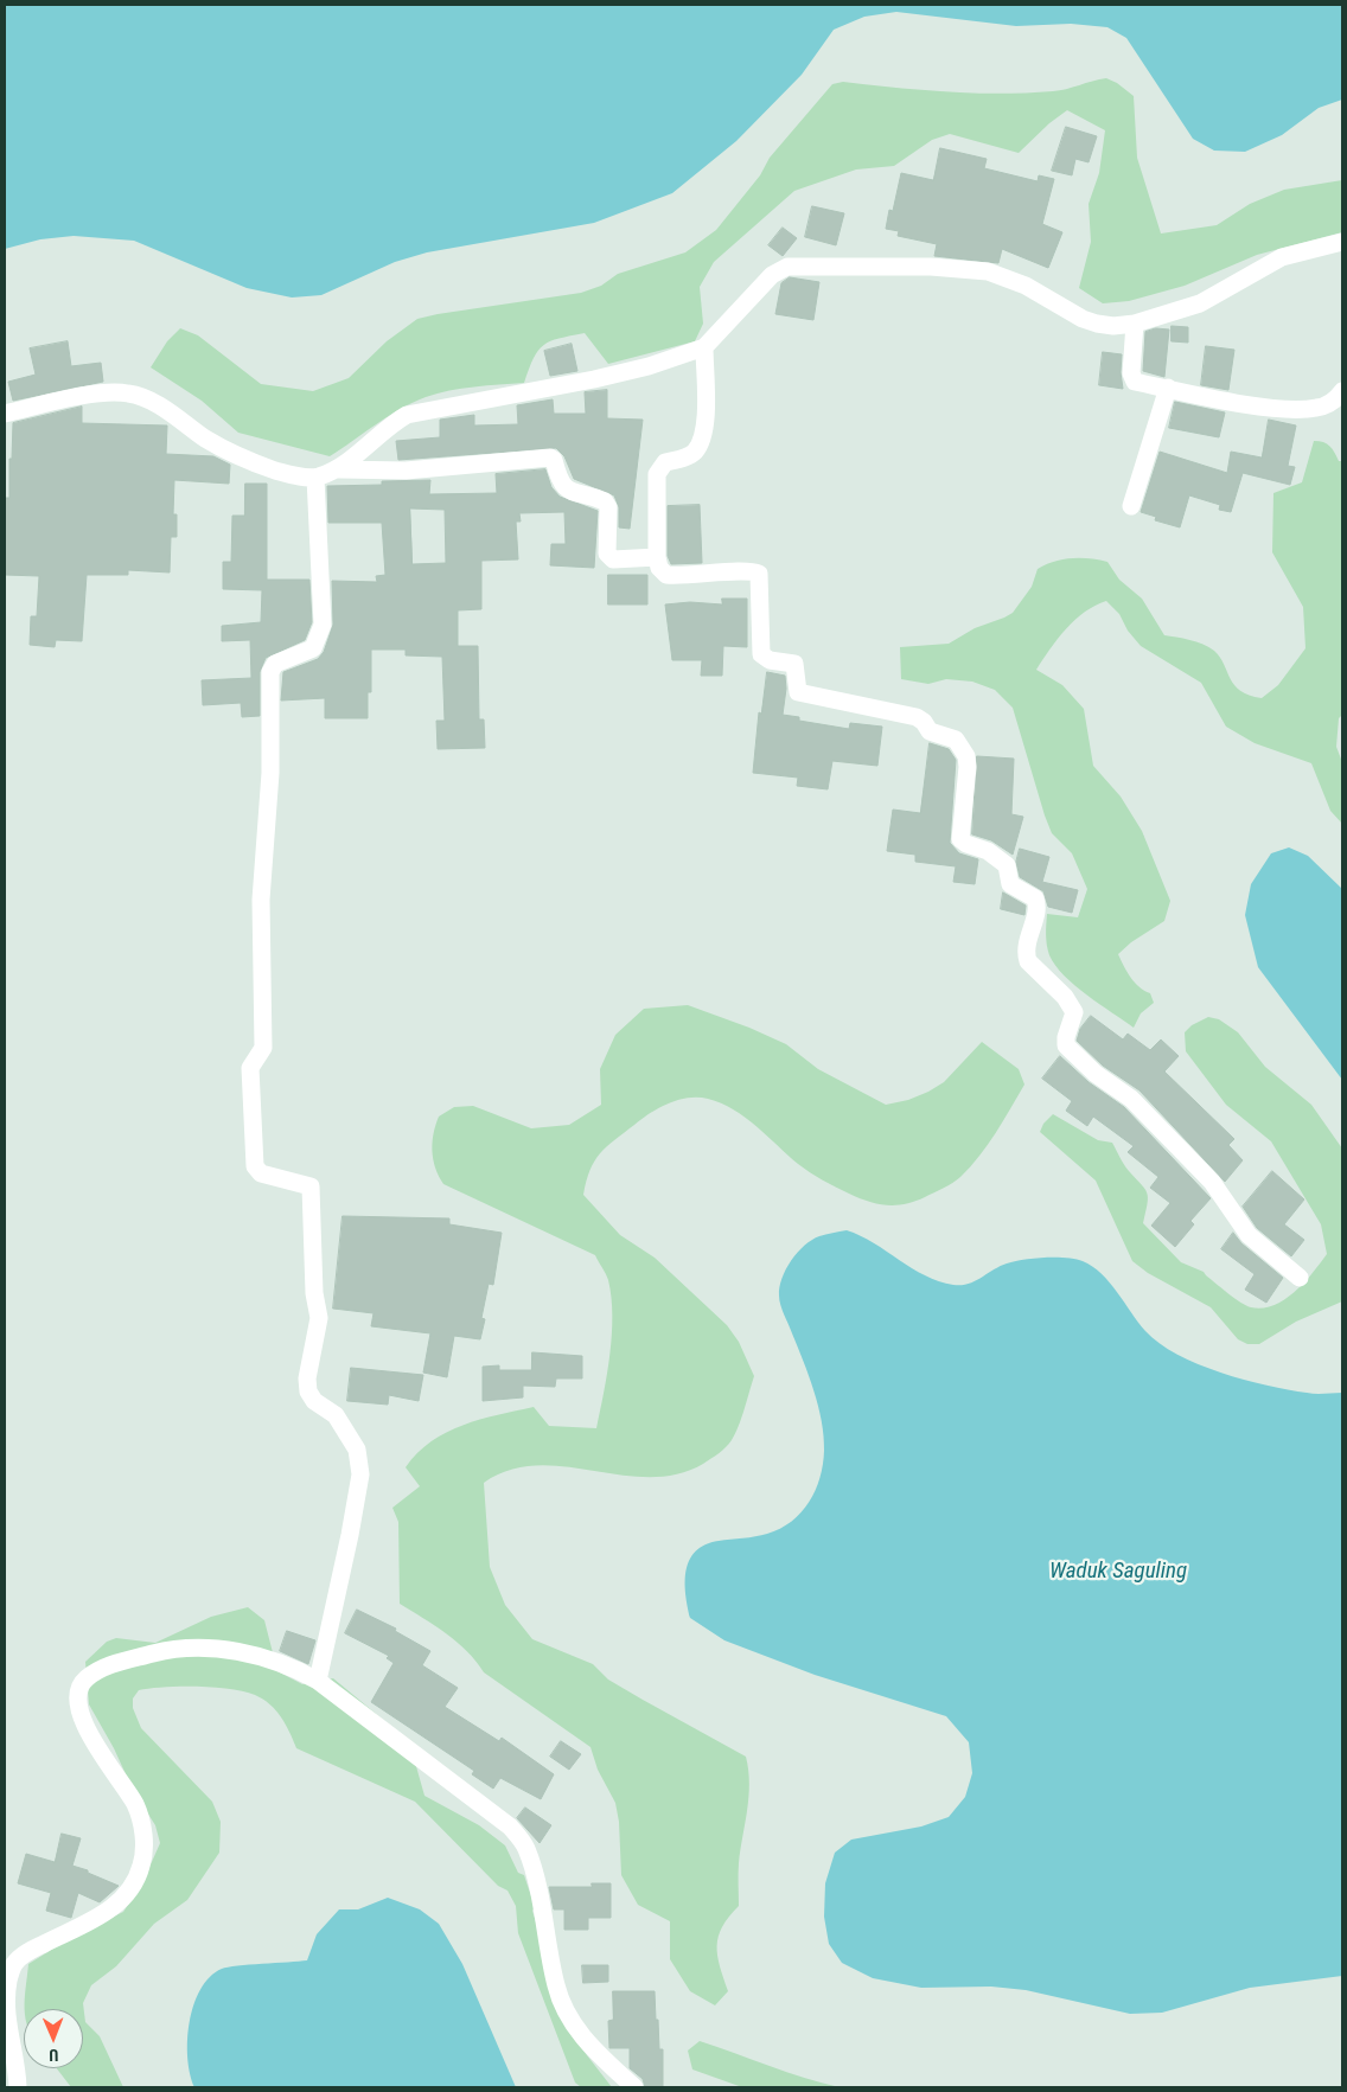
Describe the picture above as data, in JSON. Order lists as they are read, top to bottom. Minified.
{"water":["Waduk Saguling"],"north":"bottom"}
